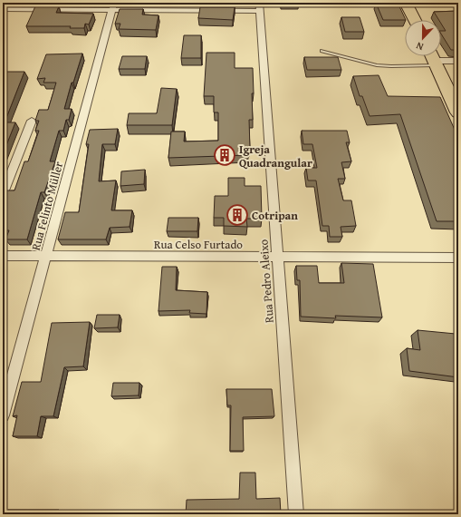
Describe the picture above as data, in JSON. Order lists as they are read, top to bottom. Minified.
{"streets":{"street":["Rua Felinto Müller","Rua Celso Furtado","Rua Pedro Aleixo"]},"crossings":[["Rua Felinto Müller","Rua Celso Furtado"],["Rua Celso Furtado","Rua Pedro Aleixo"]],"places":{"building":["Igreja Quadrangular","Cotripan"]},"north":"bottom"}
